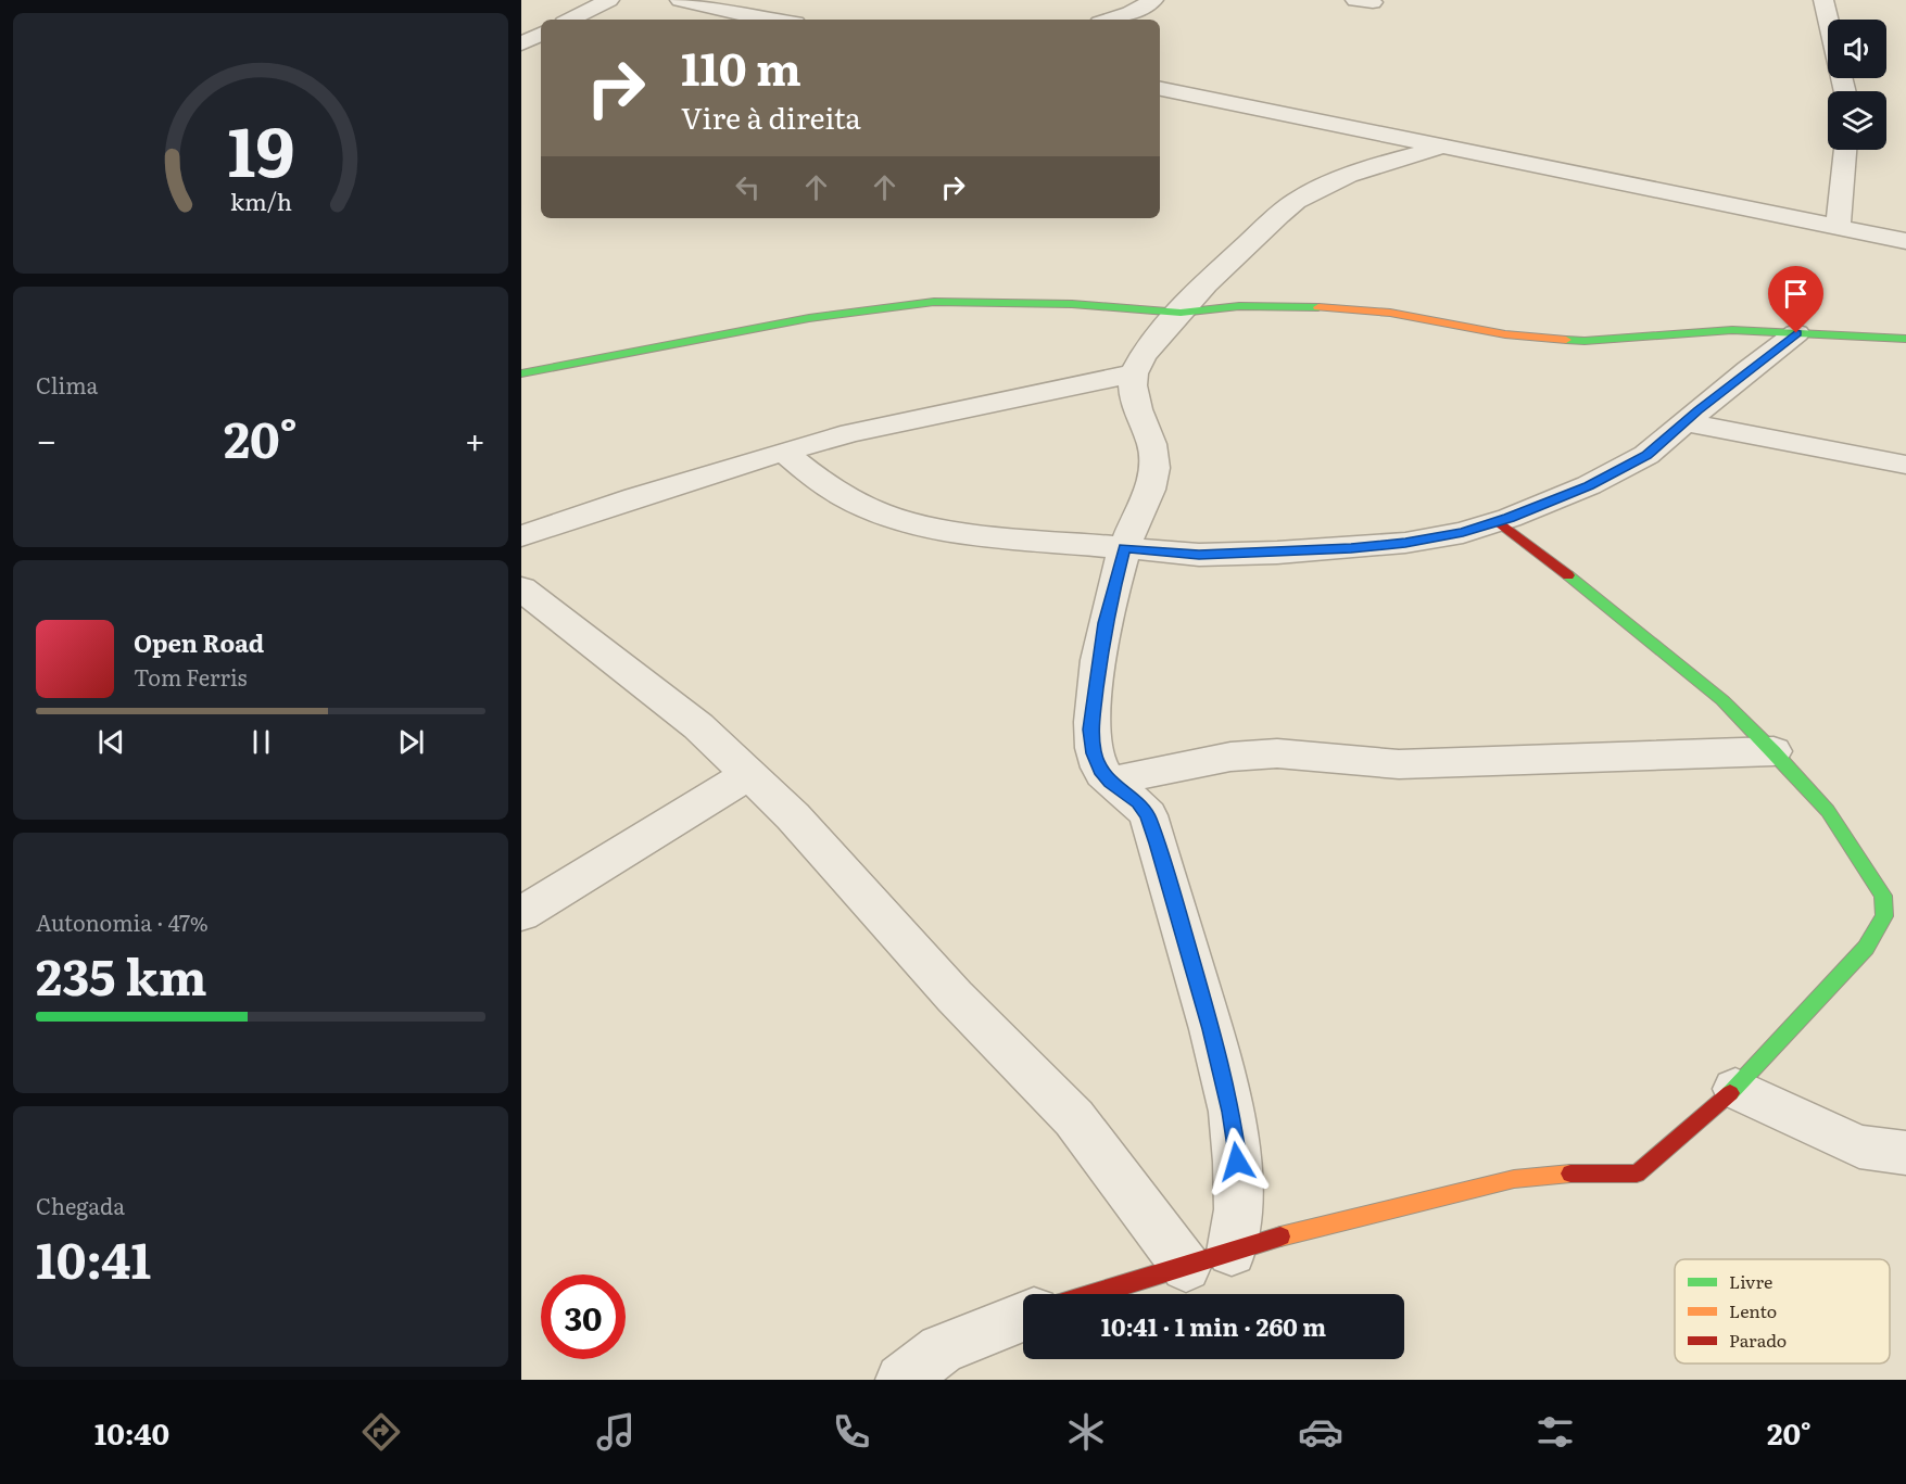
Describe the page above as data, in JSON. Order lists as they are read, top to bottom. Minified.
{"legend":["Livre","Lento","Parado"],"page":{"turn":["110 m","Vire à direita"],"tile":["Clima",["Autonomia · 47%","235 km"],["Chegada","10:41"]],"heat":["−","20°","+"],"song":["Open Road","Tom Ferris"],"limit":"30","trip":"10:41 · 1 min · 260 m","tabs":["10:40","20°"],"gauge":["19","km/h"]}}
